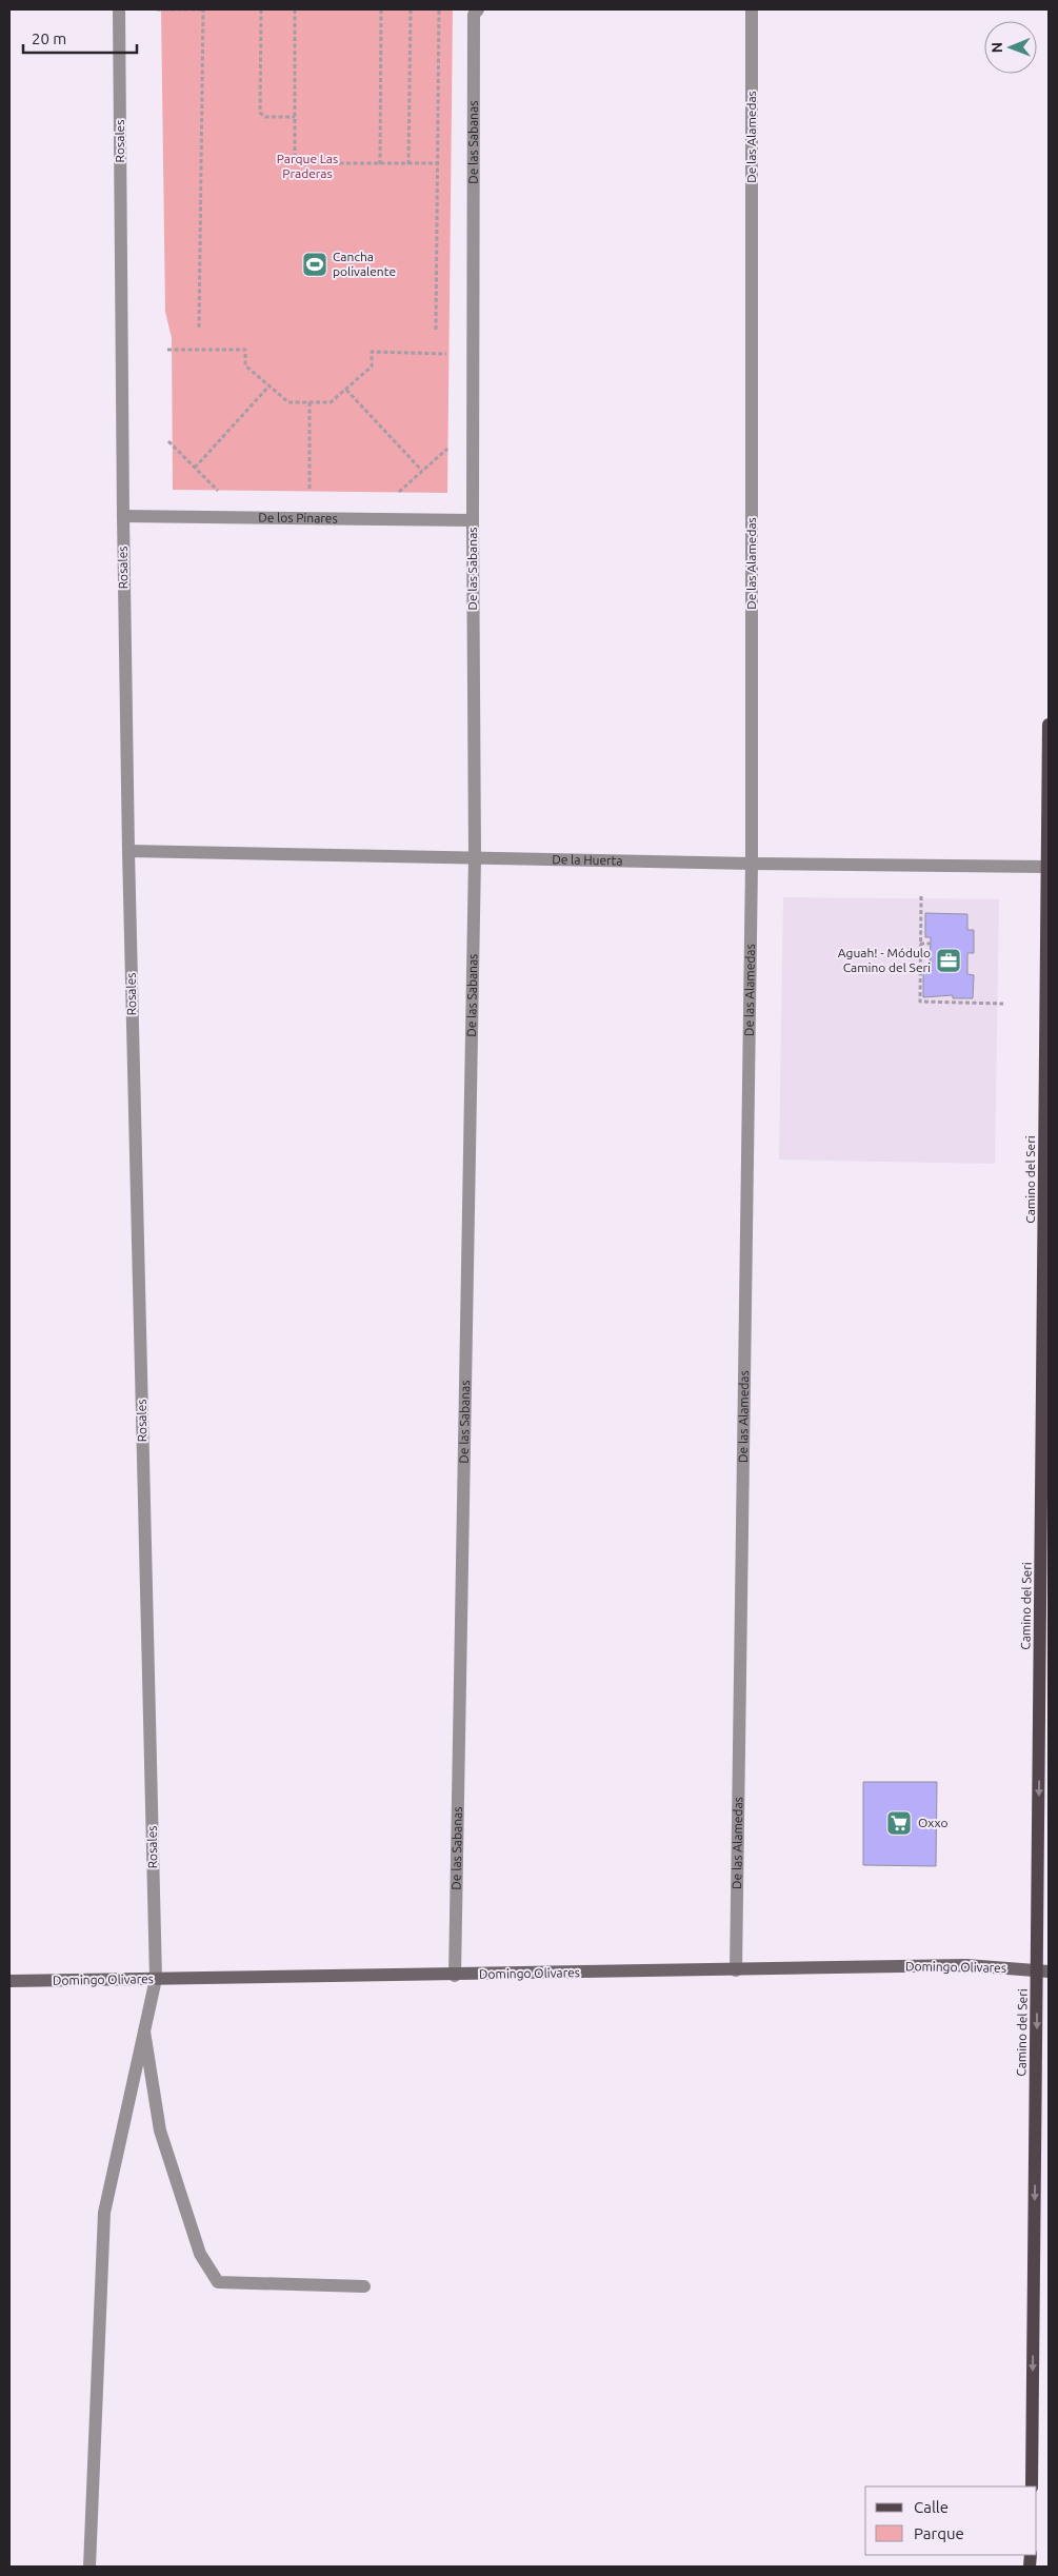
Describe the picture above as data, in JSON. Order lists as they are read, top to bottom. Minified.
{"streets":{"main road":["Camino del Seri","Domingo Olivares"],"street":["De las Alamedas","Rosales","De las Sabanas","De los Pinares","De la Huerta"]},"crossings":[["De las Alamedas","De la Huerta"],["De las Alamedas","Domingo Olivares"],["Rosales","De los Pinares"],["Rosales","De la Huerta"],["Rosales","Domingo Olivares"],["De las Sabanas","De los Pinares"],["De las Sabanas","De la Huerta"],["De las Sabanas","Domingo Olivares"],["De la Huerta","Camino del Seri"],["Camino del Seri","Domingo Olivares"]],"one_way":["Camino del Seri"],"parks":["Parque Las Praderas"],"places":{"sports":["Cancha polivalente"],"office":["Aguah! - Módulo Camino del Seri"],"supermarket":["Oxxo"]},"legend":["Calle","Parque"],"scale_bar":"20 m","north":"left"}
